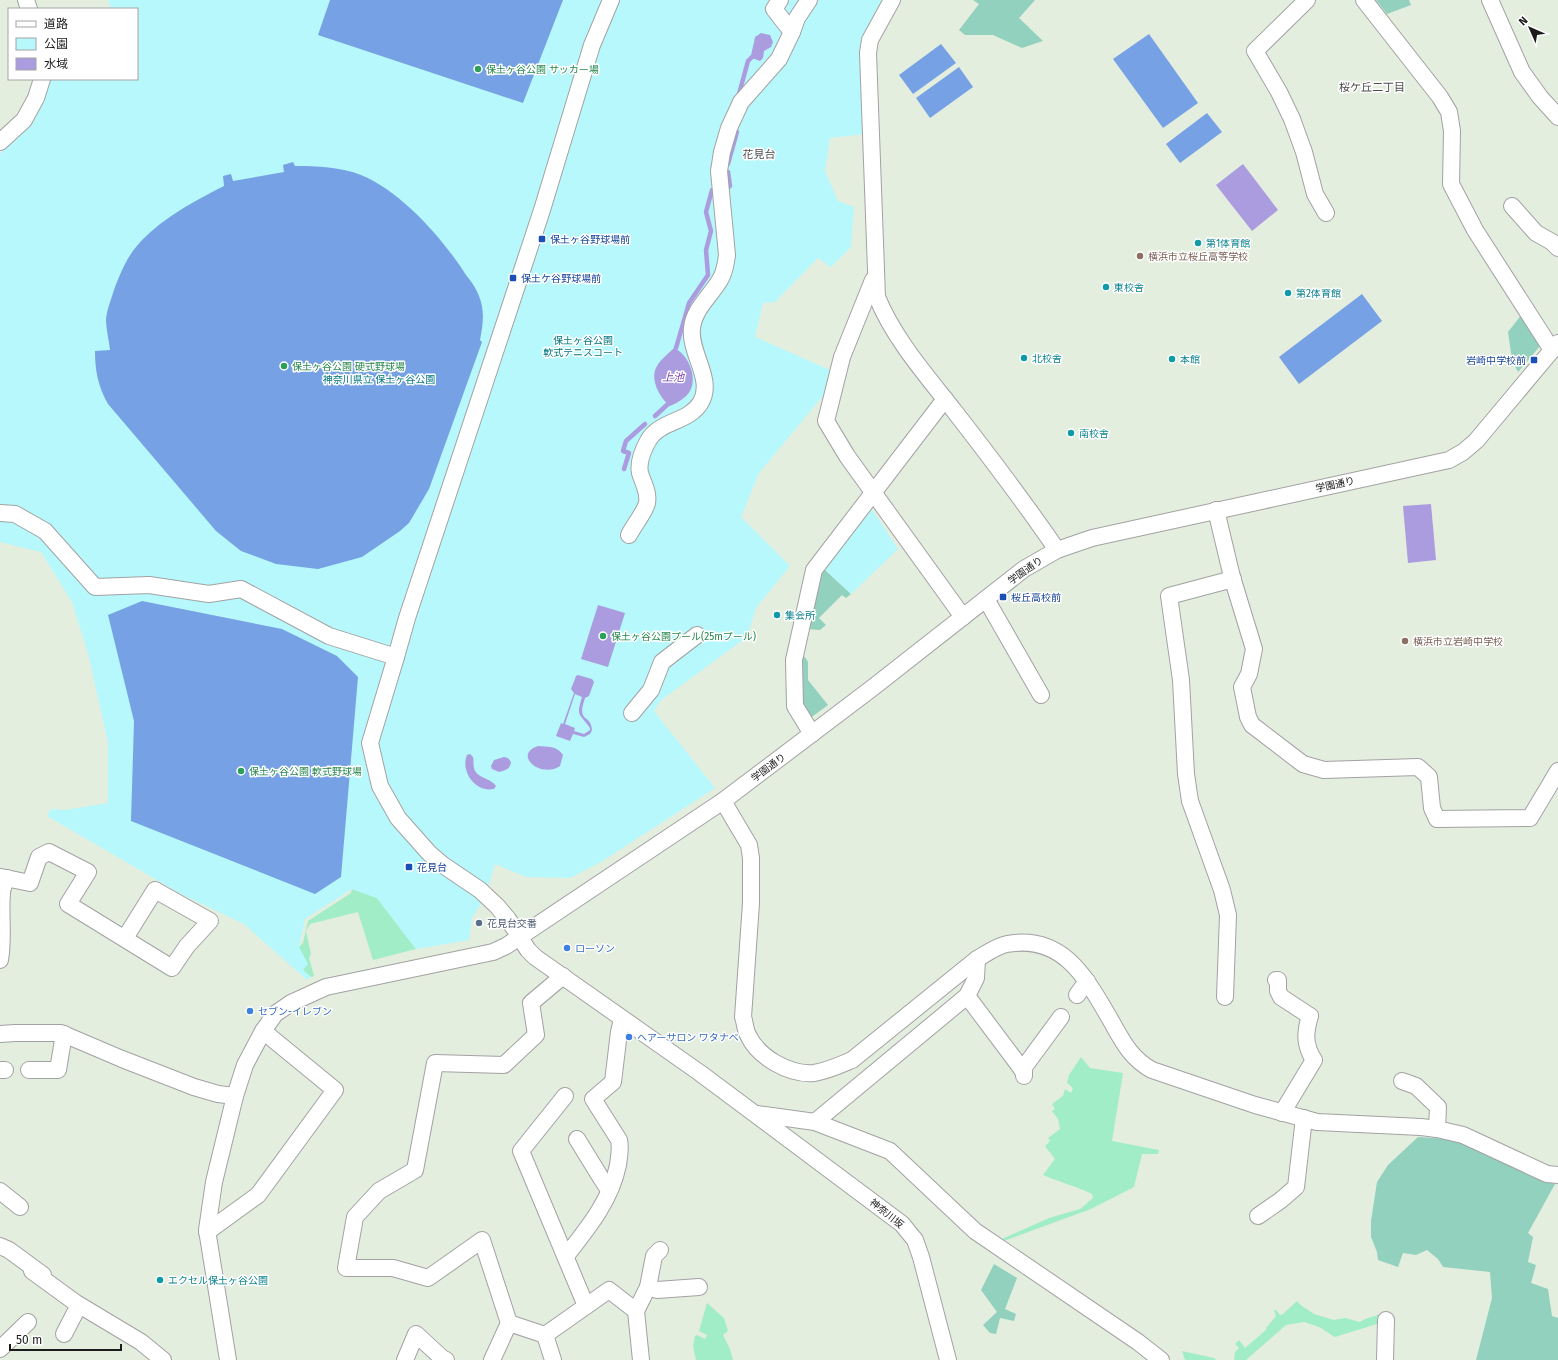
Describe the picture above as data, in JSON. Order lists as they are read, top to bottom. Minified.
{"streets":{"street":["学園通り","神奈川坂"]},"crossings":[["学園通り","神奈川坂"]],"districts":["桜ケ丘二丁目","花見台"],"water":["上池"],"parks":["保土ヶ谷公園 軟式テニスコート","神奈川県立 保土ヶ谷公園"],"places":{"other":["保土ヶ谷公園 サッカー場","第1体育館","横浜市立桜丘高等学校","東校舎","第2体育館","北校舎","本館","保土ヶ谷公園 硬式野球場","南校舎","集会所","保土ヶ谷公園プール(25mプール)","横浜市立岩崎中学校","保土ヶ谷公園 軟式野球場","花見台交番","ローソン","セブン-イレブン","ヘアーサロン ワタナベ","エクセル保土ヶ谷公園"],"transit":["保土ヶ谷野球場前","保土ケ谷野球場前","岩崎中学校前","桜丘高校前","花見台"]},"legend":["道路","公園","水域"],"scale_bar":"50 m","north":"top left"}
